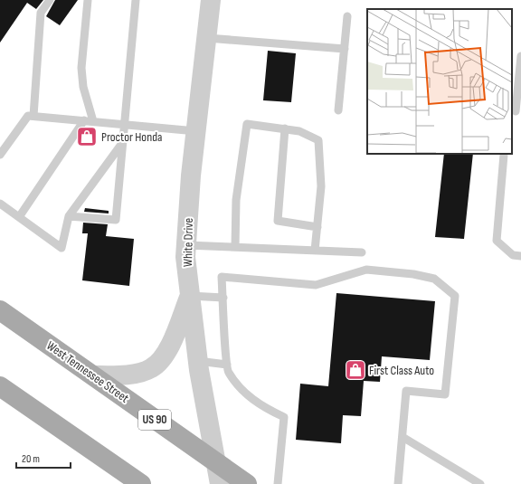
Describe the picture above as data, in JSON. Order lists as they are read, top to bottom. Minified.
{"streets":{"main road":["West Tennessee Street","US 90"],"street":["White Drive"]},"crossings":[["White Drive","West Tennessee Street"]],"places":{"shop":["Proctor Honda","First Class Auto"]},"scale_bar":"20 m"}
